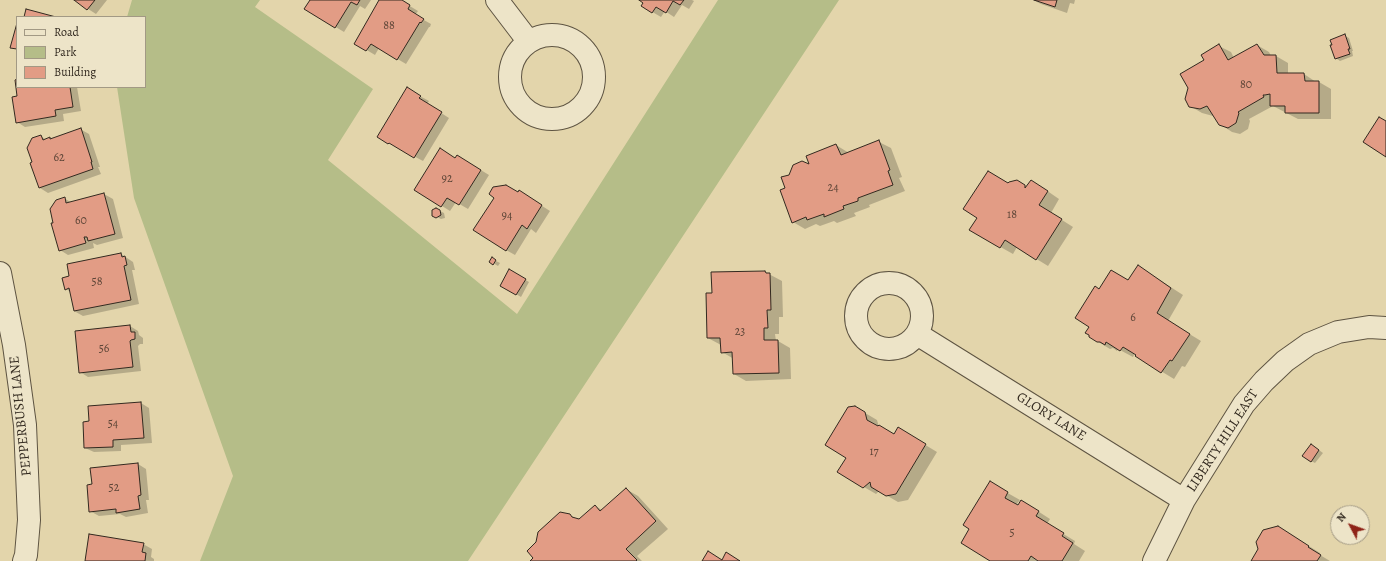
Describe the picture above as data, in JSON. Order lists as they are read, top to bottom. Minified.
{"streets":{"street":["PEPPERBUSH LANE","GLORY LANE","LIBERTY HILL EAST"]},"crossings":[["GLORY LANE","LIBERTY HILL EAST"]],"house_numbers":["88","80","62","92","24","18","94","60","58","6","23","56","54","17","52","5"],"legend":["Road","Park","Building"],"north":"top left"}
